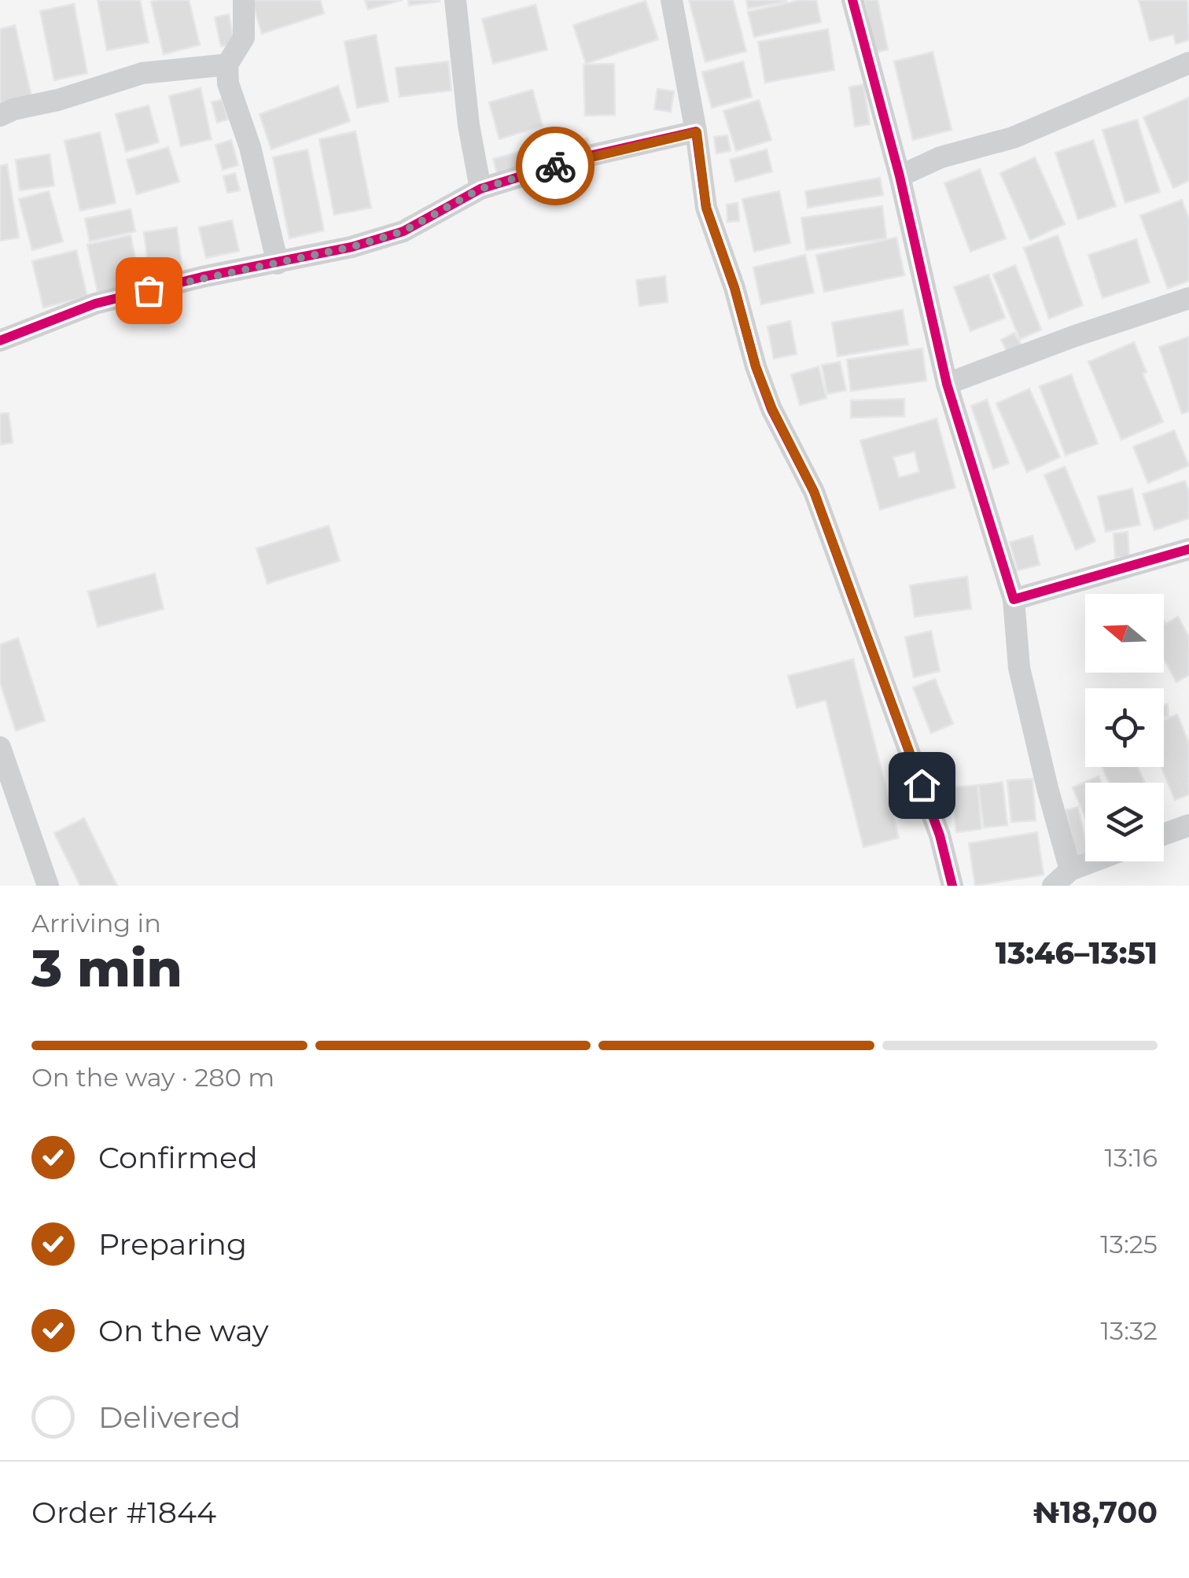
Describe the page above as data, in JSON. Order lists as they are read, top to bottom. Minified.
{"north":"left","page":{"heading":["3 min","Arriving in","13:46–13:51"],"panel":["Order #1844","₦18,700"],"bar":"On the way · 280 m","list":[["Confirmed","13:16"],["Preparing","13:25"],["On the way","13:32"],"Delivered"]}}
